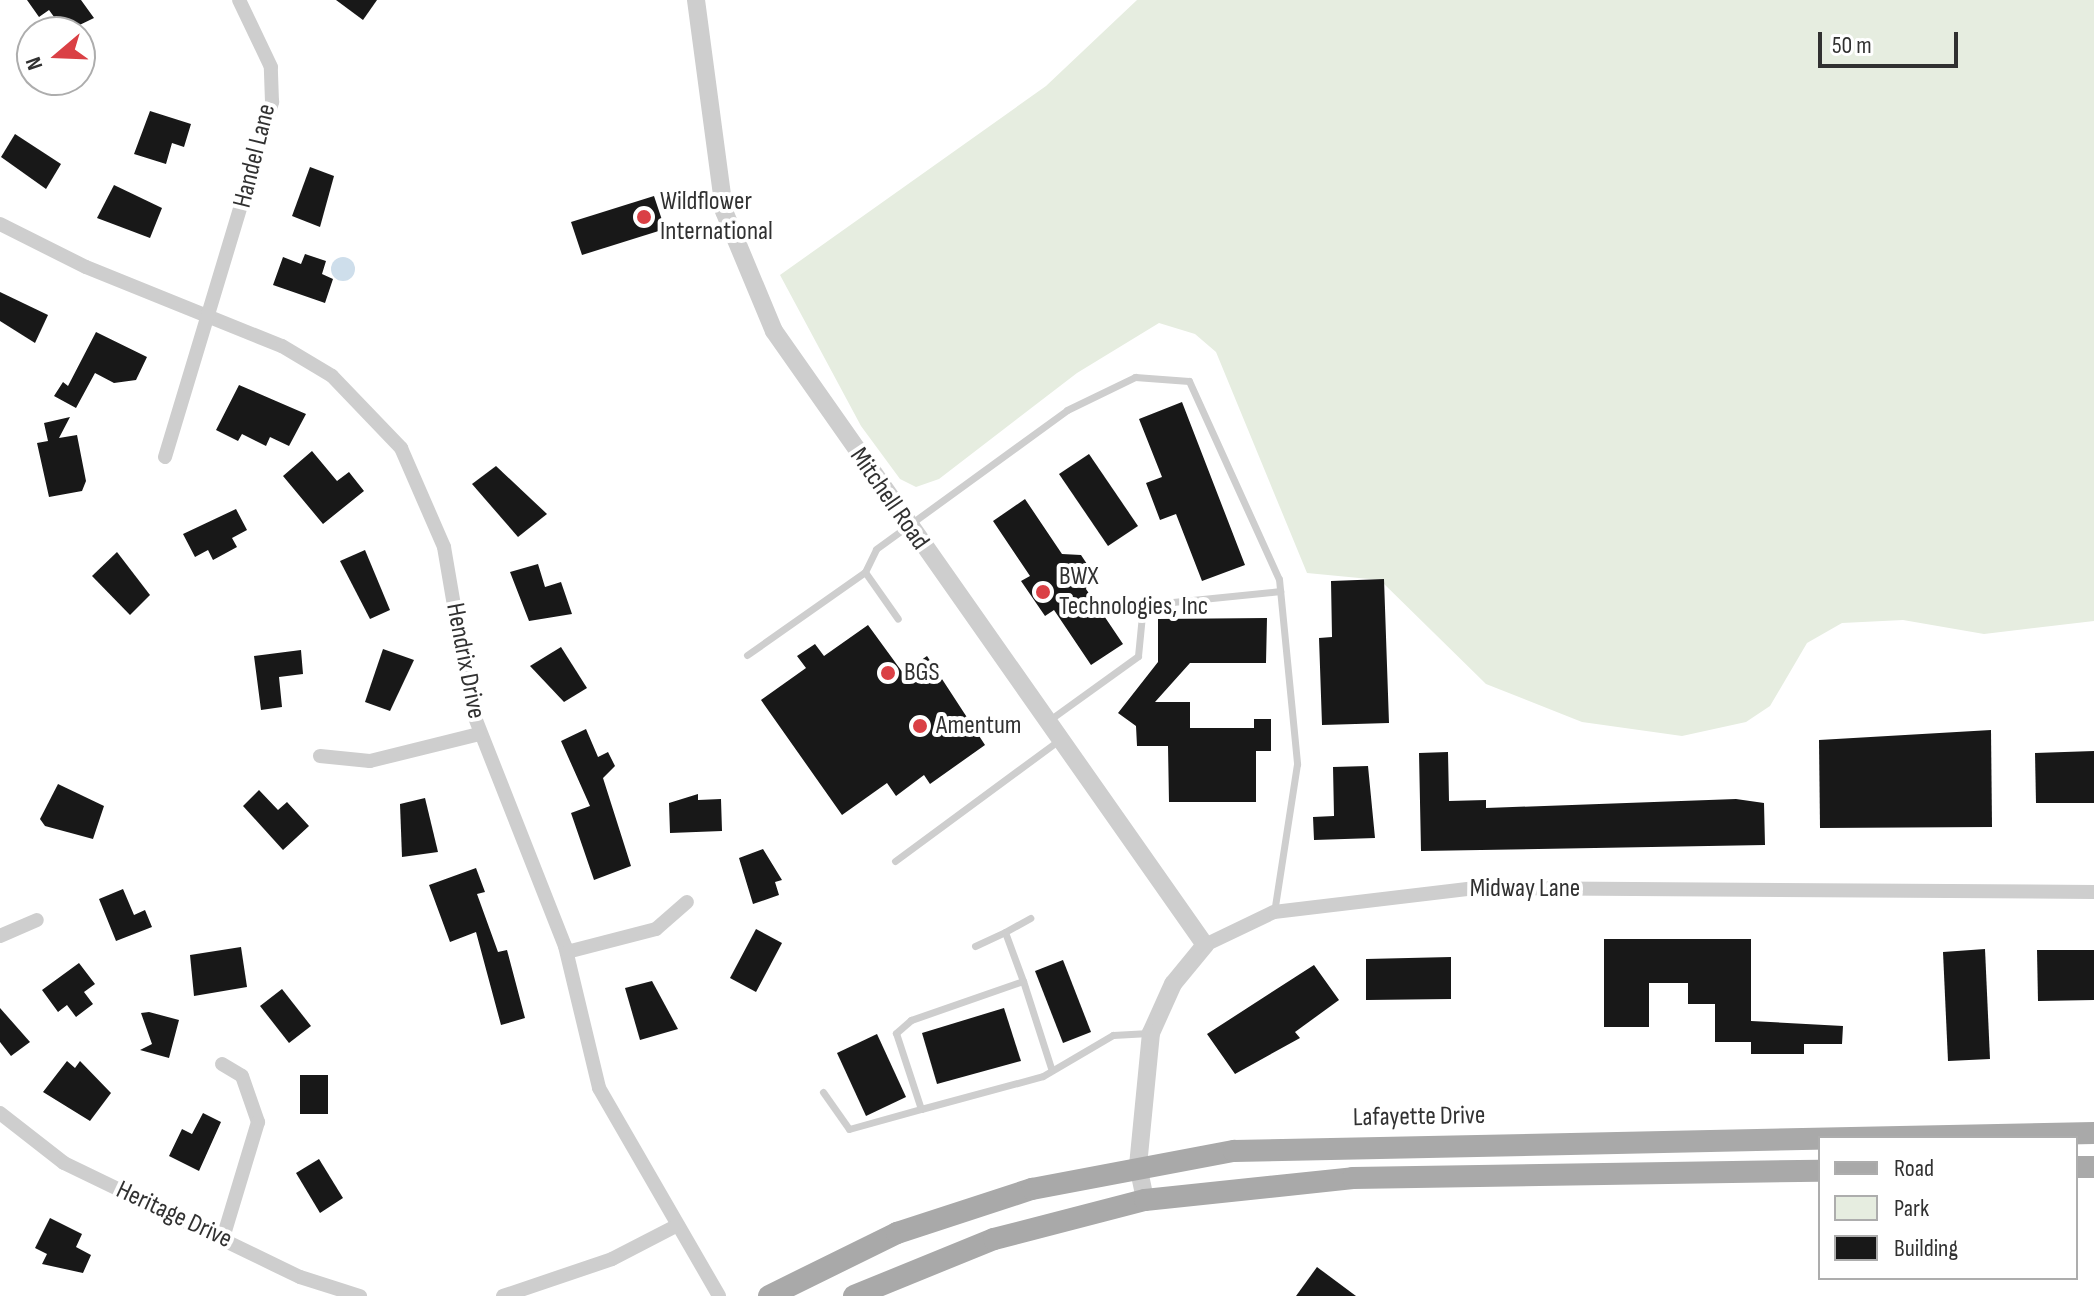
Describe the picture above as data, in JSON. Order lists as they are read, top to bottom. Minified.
{"streets":{"main road":["Lafayette Drive"],"street":["Handel Lane","Mitchell Road","Hendrix Drive","Midway Lane","Heritage Drive"]},"crossings":[["Handel Lane","Hendrix Drive"],["Mitchell Road","Midway Lane"],["Midway Lane","Lafayette Drive"]],"places":["Wildflower International","BWX Technologies, Inc","BGS","Amentum"],"legend":["Road","Park","Building"],"scale_bar":"50 m","north":"left"}
